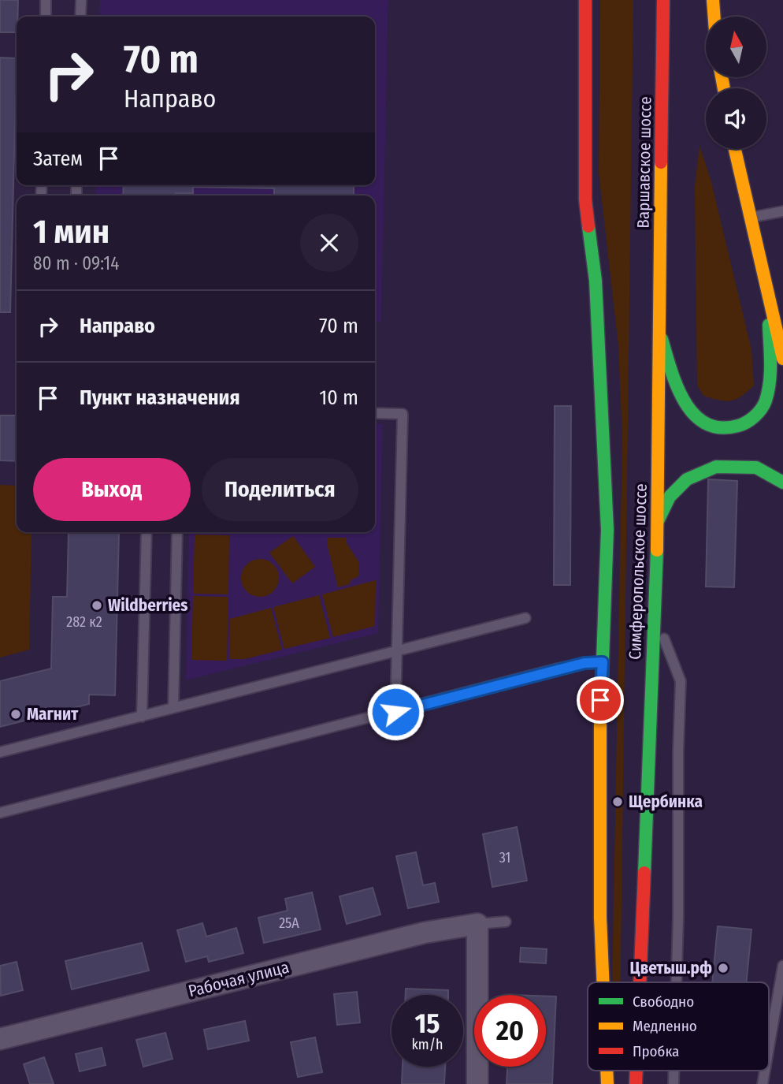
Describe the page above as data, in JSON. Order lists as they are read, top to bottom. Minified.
{"streets":{"main road":["Варшавское шоссе","Симферопольское шоссе"],"street":["Рабочая улица"]},"crossings":[["Варшавское шоссе","Симферопольское шоссе"]],"places":["Wildberries","Магнит","Щербинка","Цветыш.рф"],"house_numbers":["282 к2","31","25А"],"legend":["Свободно","Медленно","Пробка"],"north":"top","page":{"turn":["70 m","Направо"],"then":"Затем","heading":["1 мин","80 m · 09:14"],"list":[{"name":"Направо","value":"70 m"},{"name":"Пункт назначения","value":"10 m"}],"buttons":["Выход","Поделиться"],"speed":"15 km/h","limit":"20"}}
